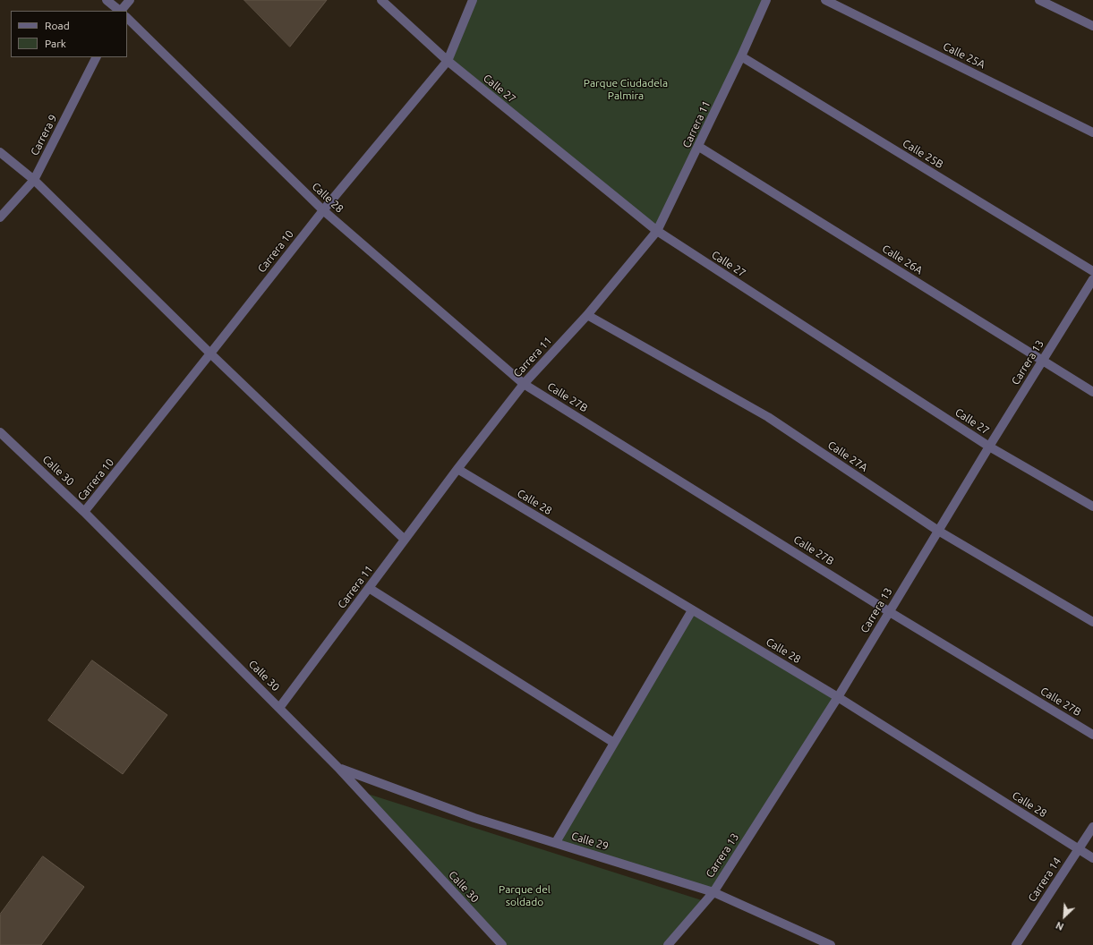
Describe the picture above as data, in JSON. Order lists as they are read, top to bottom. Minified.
{"streets":{"street":["Calle 25A","Calle 27","Carrera 11","Carrera 9","Calle 25B","Calle 28","Carrera 10","Calle 26A","Carrera 13","Calle 27B","Calle 27A","Calle 30","Calle 29","Carrera 14"]},"crossings":[["Calle 27","Carrera 11"],["Calle 27","Carrera 10"],["Calle 27","Carrera 13"],["Carrera 11","Calle 25B"],["Carrera 11","Calle 28"],["Carrera 11","Calle 26A"],["Carrera 11","Calle 27B"],["Carrera 11","Calle 27A"],["Carrera 11","Calle 30"],["Calle 28","Carrera 10"],["Calle 28","Carrera 13"],["Calle 28","Calle 27B"],["Calle 28","Carrera 14"],["Carrera 10","Calle 30"],["Calle 26A","Carrera 13"],["Carrera 13","Calle 27B"],["Carrera 13","Calle 27A"],["Carrera 13","Calle 29"],["Calle 30","Calle 29"]],"parks":["Parque Ciudadela Palmira","Parque del soldado"],"legend":["Road","Park"],"north":"bottom left"}
